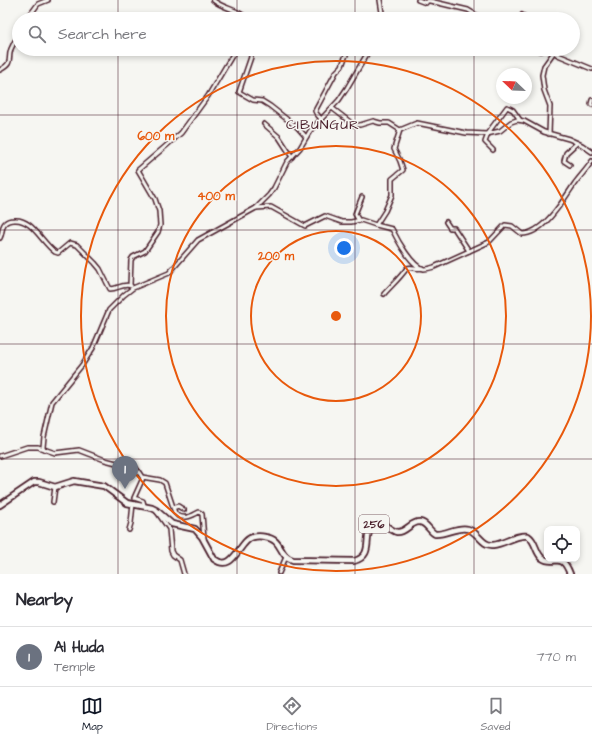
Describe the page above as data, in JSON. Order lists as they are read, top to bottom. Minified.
{"streets":{"main road":["256"]},"districts":["CIBUNGUR"],"north":"top left","page":{"search":"Search here","pins":"1","heading":"Nearby","list":[{"mark":"1","name":"Al Huda","note":"Temple","value":"770 m"}],"nav":["Map","Directions","Saved"]},"rings":["600 m","400 m","200 m"]}
